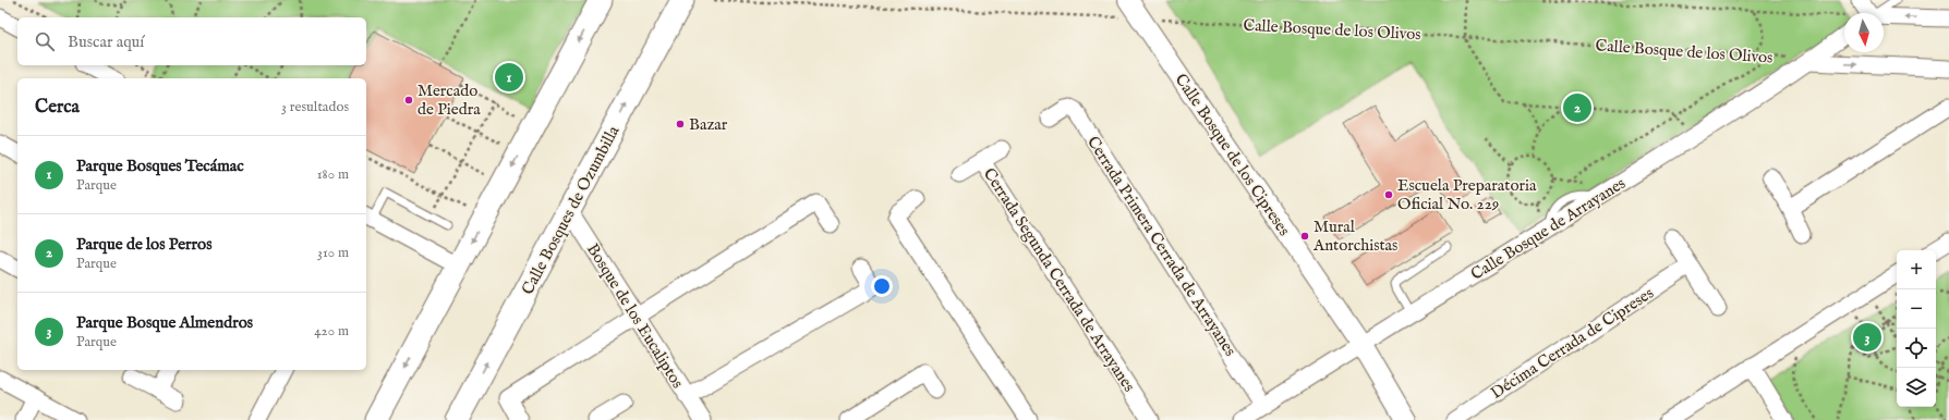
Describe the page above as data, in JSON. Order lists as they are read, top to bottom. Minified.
{"streets":{"main road":["Calle Bosques de Ozumbilla"],"street":["Calle Bosque de los Cipreses","Calle Bosque de Arrayanes","Cerrada Primera Cerrada de Arrayanes","Cerrada Segunda Cerrada de Arrayanes","Bosque de los Eucaliptos","Décima Cerrada de Cipreses"],"path":["Calle Bosque de los Olivos"]},"crossings":[["Calle Bosque de los Olivos","Calle Bosque de los Cipreses"],["Calle Bosque de los Olivos","Calle Bosque de Arrayanes"],["Calle Bosque de los Cipreses","Calle Bosque de Arrayanes"],["Calle Bosques de Ozumbilla","Bosque de los Eucaliptos"],["Calle Bosque de Arrayanes","Cerrada Primera Cerrada de Arrayanes"]],"places":["Mercado de Piedra","Bazar","Escuela Preparatoria Oficial No. 229","Mural Antorchistas"],"north":"bottom","page":{"search":"Buscar aquí","pins":["1","2","3"],"heading":["Cerca","3 resultados"],"list":[{"mark":"1","name":"Parque Bosques Tecámac","note":"Parque","value":"180 m"},{"mark":"2","name":"Parque de los Perros","note":"Parque","value":"310 m"},{"mark":"3","name":"Parque Bosque Almendros","note":"Parque","value":"420 m"}],"map_buttons":["+","−"]}}
